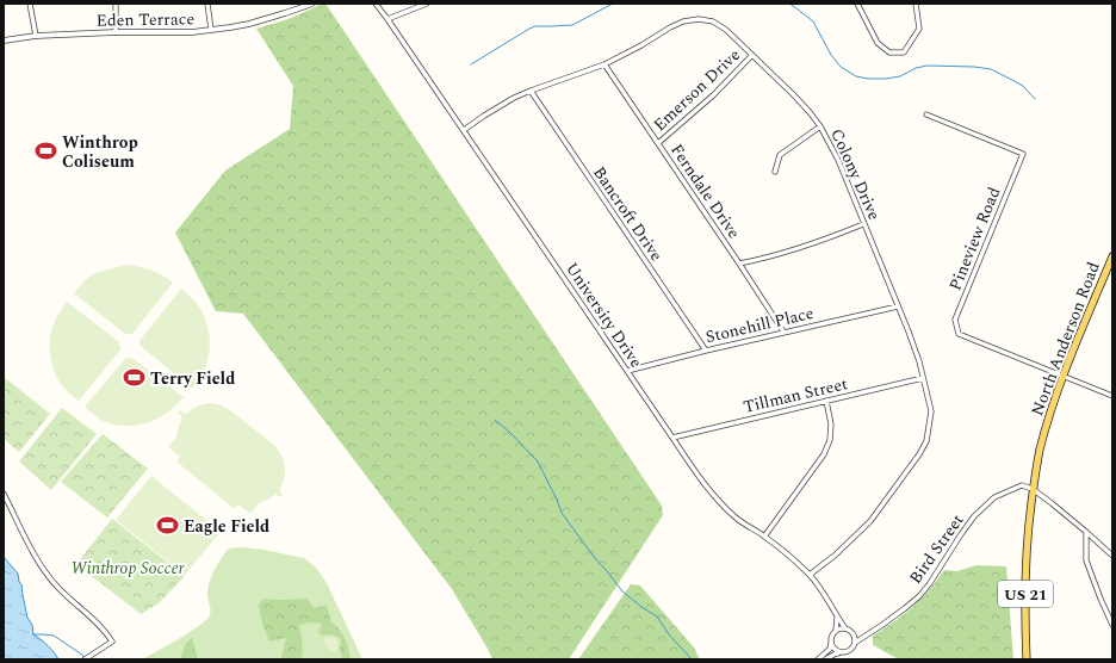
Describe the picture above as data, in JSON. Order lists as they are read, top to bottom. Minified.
{"streets":{"main road":["North Anderson Road","US 21"],"street":["Eden Terrace","Emerson Drive","Colony Drive","Ferndale Drive","Bancroft Drive","Pineview Road","University Drive","Stonehill Place","Tillman Street","Bird Street"]},"crossings":[["Emerson Drive","Colony Drive"],["Emerson Drive","Ferndale Drive"],["Colony Drive","Ferndale Drive"],["Colony Drive","Bancroft Drive"],["Colony Drive","University Drive"],["Colony Drive","Stonehill Place"],["Colony Drive","Tillman Street"],["Ferndale Drive","Stonehill Place"],["Bancroft Drive","Stonehill Place"],["Pineview Road","North Anderson Road"],["University Drive","Stonehill Place"],["University Drive","Tillman Street"],["University Drive","Bird Street"],["North Anderson Road","Bird Street"]],"parks":["Winthrop Soccer"],"places":{"sports":["Winthrop Coliseum","Terry Field","Eagle Field"]}}
